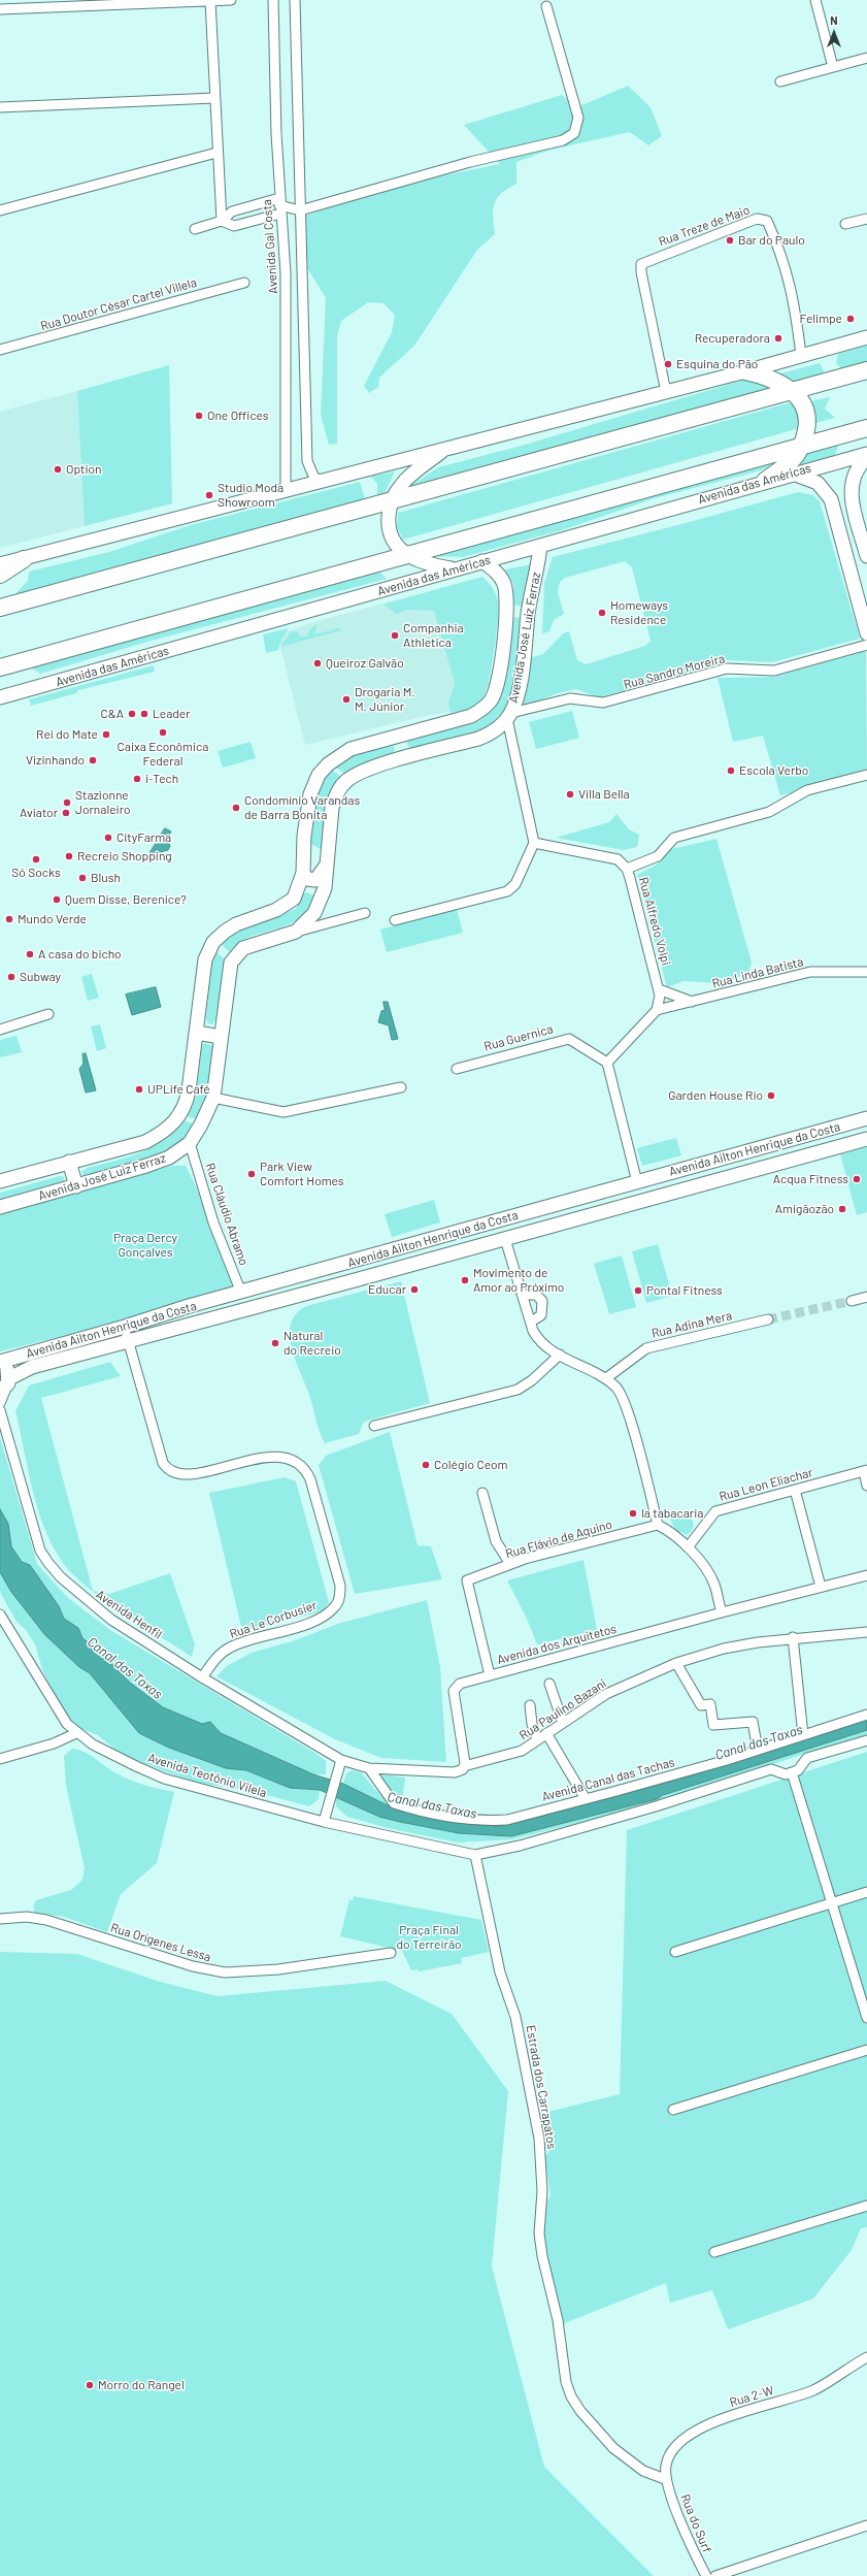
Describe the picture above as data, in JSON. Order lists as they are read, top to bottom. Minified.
{"streets":{"highway":["Avenida das Américas"],"street":["Rua Treze de Maio","Avenida Gal Costa","Rua Doutor César Cartel Villela","Avenida José Luiz Ferraz","Rua Sandro Moreira","Rua Alfredo Volpi","Rua Linda Batista","Rua Guernica","Avenida Ailton Henrique da Costa","Rua Cláudio Abramo","Rua Adina Mera","Rua Leon Eliachar","Rua Flávio de Aquino","Avenida Henfil","Rua Le Corbusier","Avenida dos Arquitetos","Rua Paulino Bazani","Avenida Teotônio Vilela","Avenida Canal das Tachas","Rua Orígenes Lessa","Estrada dos Carrapatos","Rua 2-W","Rua do Surf"]},"crossings":[["Avenida das Américas","Avenida José Luiz Ferraz"],["Avenida José Luiz Ferraz","Rua Sandro Moreira"],["Avenida José Luiz Ferraz","Rua Cláudio Abramo"],["Rua Alfredo Volpi","Rua Linda Batista"],["Avenida Ailton Henrique da Costa","Rua Cláudio Abramo"],["Avenida Ailton Henrique da Costa","Rua Le Corbusier"],["Rua Flávio de Aquino","Avenida dos Arquitetos"],["Avenida Henfil","Rua Le Corbusier"],["Avenida dos Arquitetos","Rua Paulino Bazani"],["Avenida Teotônio Vilela","Estrada dos Carrapatos"],["Estrada dos Carrapatos","Rua 2-W"],["Estrada dos Carrapatos","Rua do Surf"],["Rua 2-W","Rua do Surf"]],"water":["Canal das Taxas"],"parks":["Praça Dercy Gonçalves","Praça Final do Terreirão"],"places":["Bar do Paulo","Felimpe","Recuperadora","Esquina do Pão","One Offices","Option","Studio Moda Showroom","Homeways Residence","Companhia Athletica","Queiroz Galvão","Drogaria M. M. Júnior","C&A","Leader","Caixa Econômica Federal","Rei do Mate","Vizinhando","Escola Verbo","i-Tech","Villa Bella","Stazionne Jornaleiro","Condomínio Varandas de Barra Bonita","Aviator","CityFarma","Recreio Shopping","Só Socks","Blush","Quem Disse, Berenice?","Mundo Verde","A casa do bicho","Subway","UPLife Café","Garden House Rio","Park View Comfort Homes","Acqua Fitness","Amigãozão","Movimento de Amor ao Próximo","Educar","Pontal Fitness","Natural do Recreio","Colégio Ceom","la tabacaria","Morro do Rangel"],"north":"top"}
